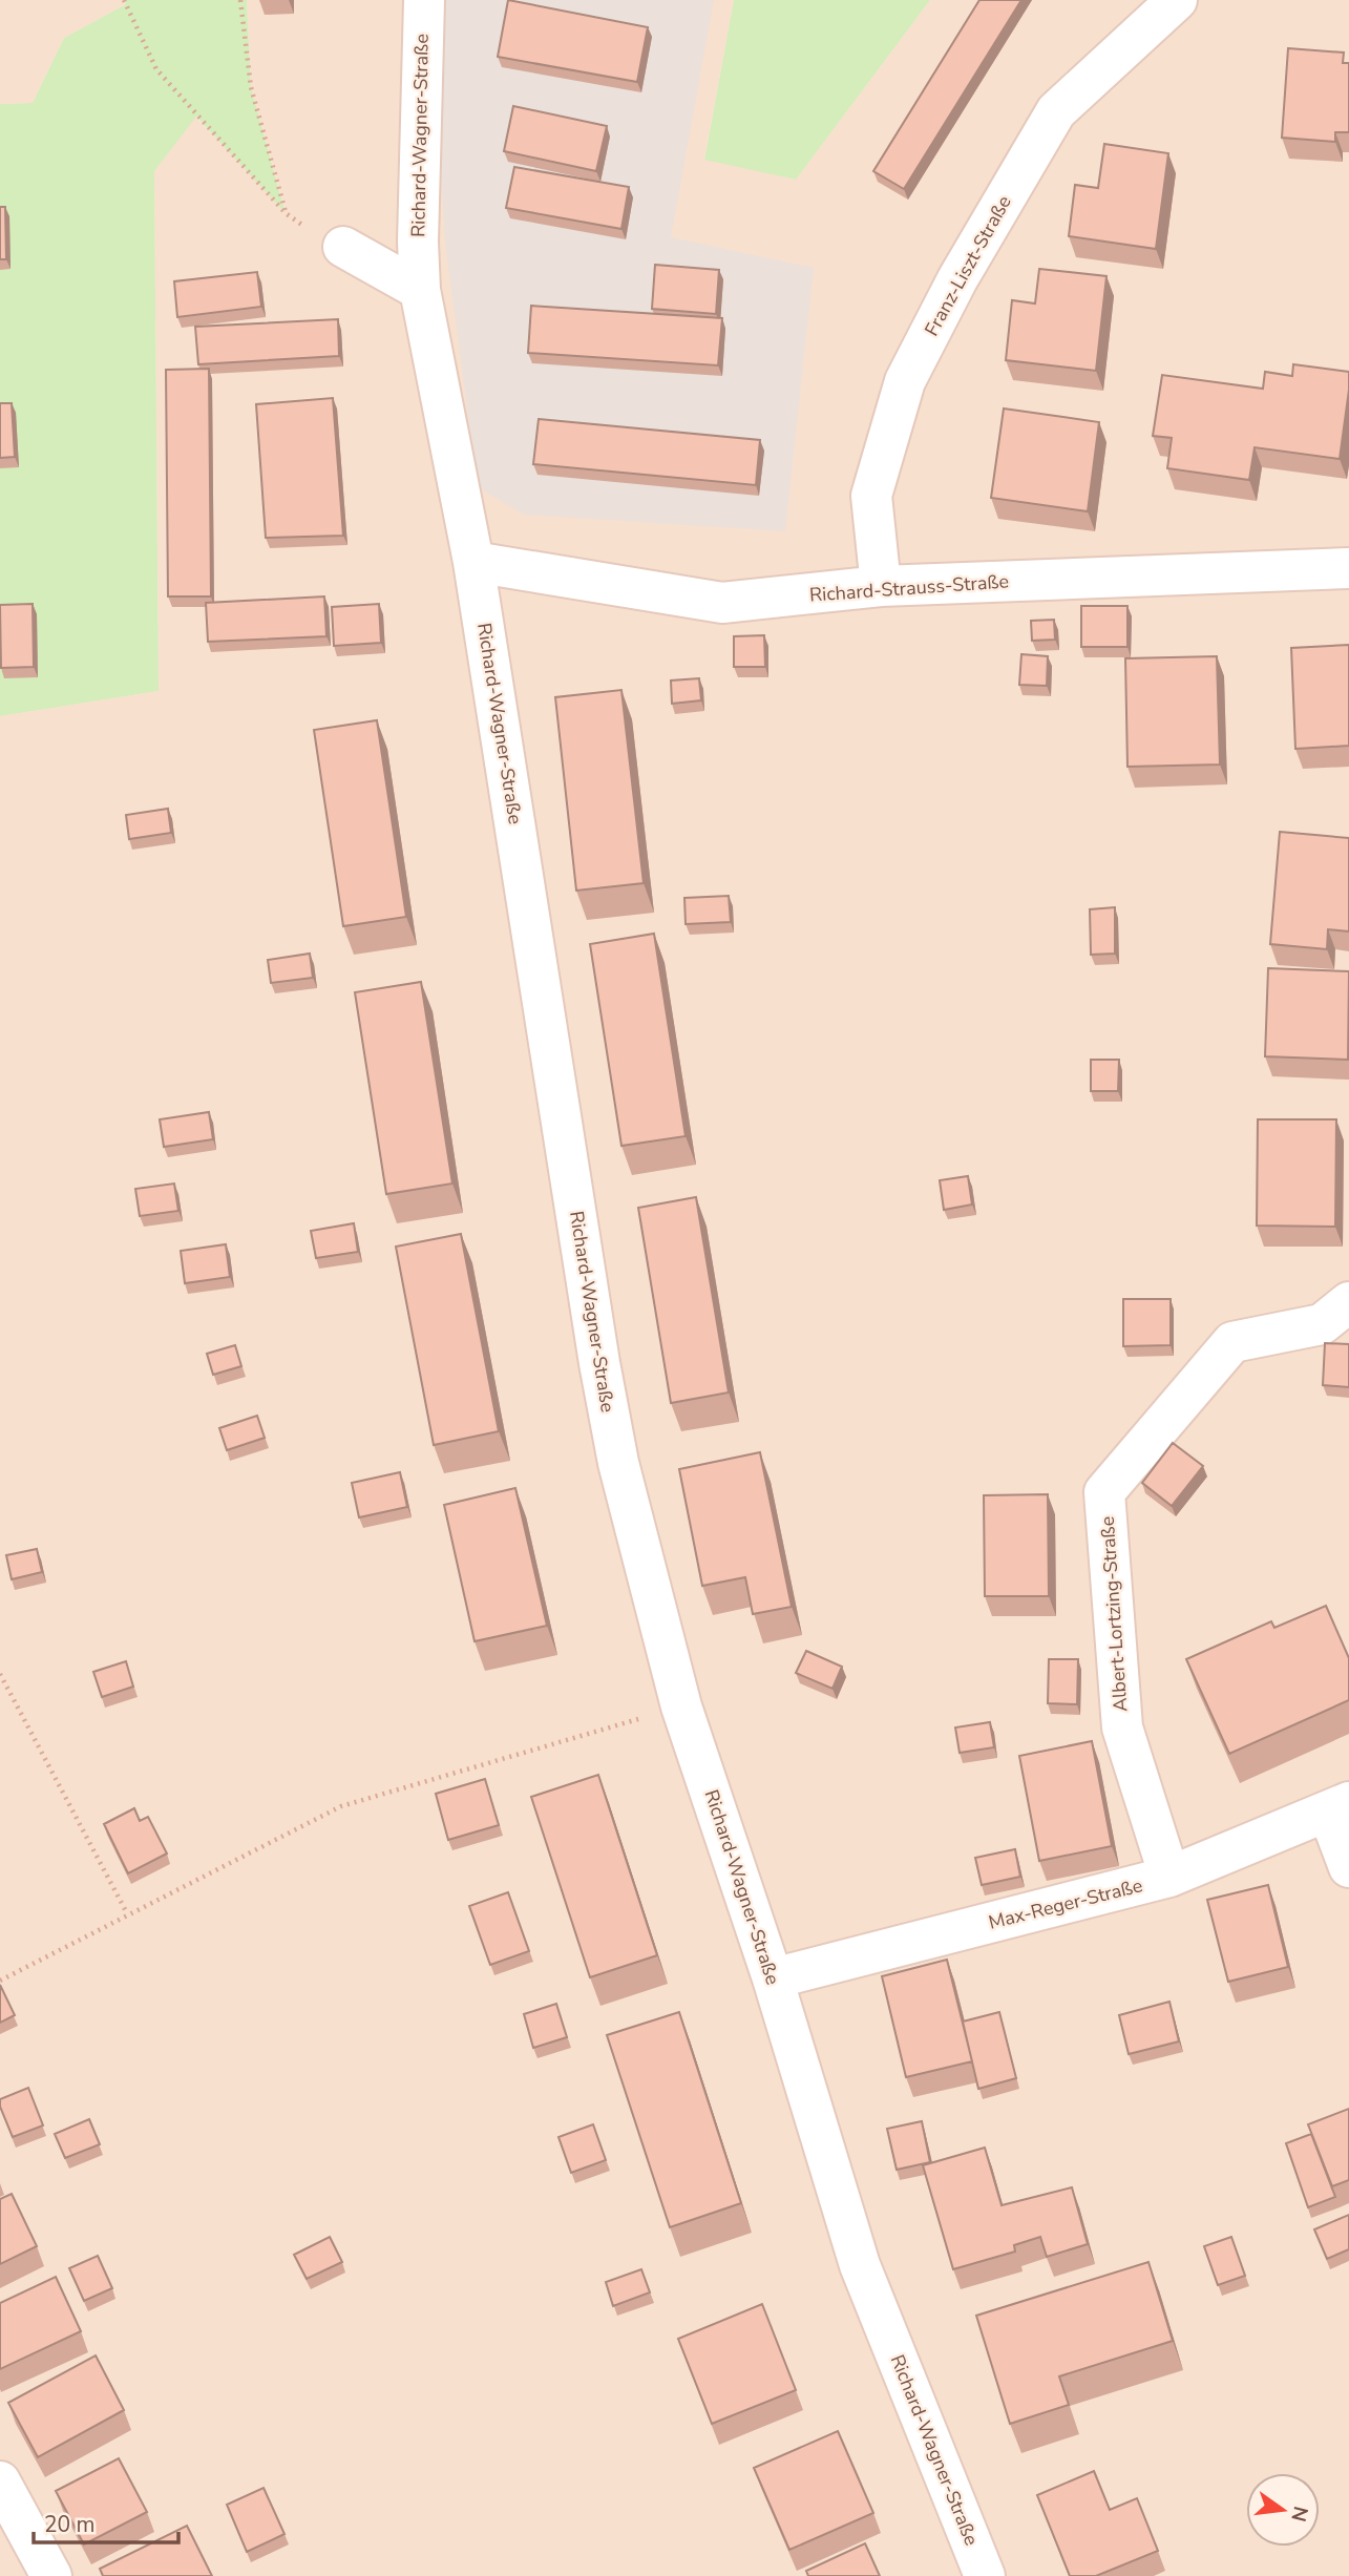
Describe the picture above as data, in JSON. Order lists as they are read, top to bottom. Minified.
{"streets":{"street":["Richard-Wagner-Straße","Franz-Liszt-Straße","Richard-Strauss-Straße","Albert-Lortzing-Straße","Max-Reger-Straße"]},"crossings":[["Richard-Wagner-Straße","Richard-Strauss-Straße"],["Richard-Wagner-Straße","Max-Reger-Straße"],["Franz-Liszt-Straße","Richard-Strauss-Straße"],["Albert-Lortzing-Straße","Max-Reger-Straße"]],"scale_bar":"20 m","north":"right"}
